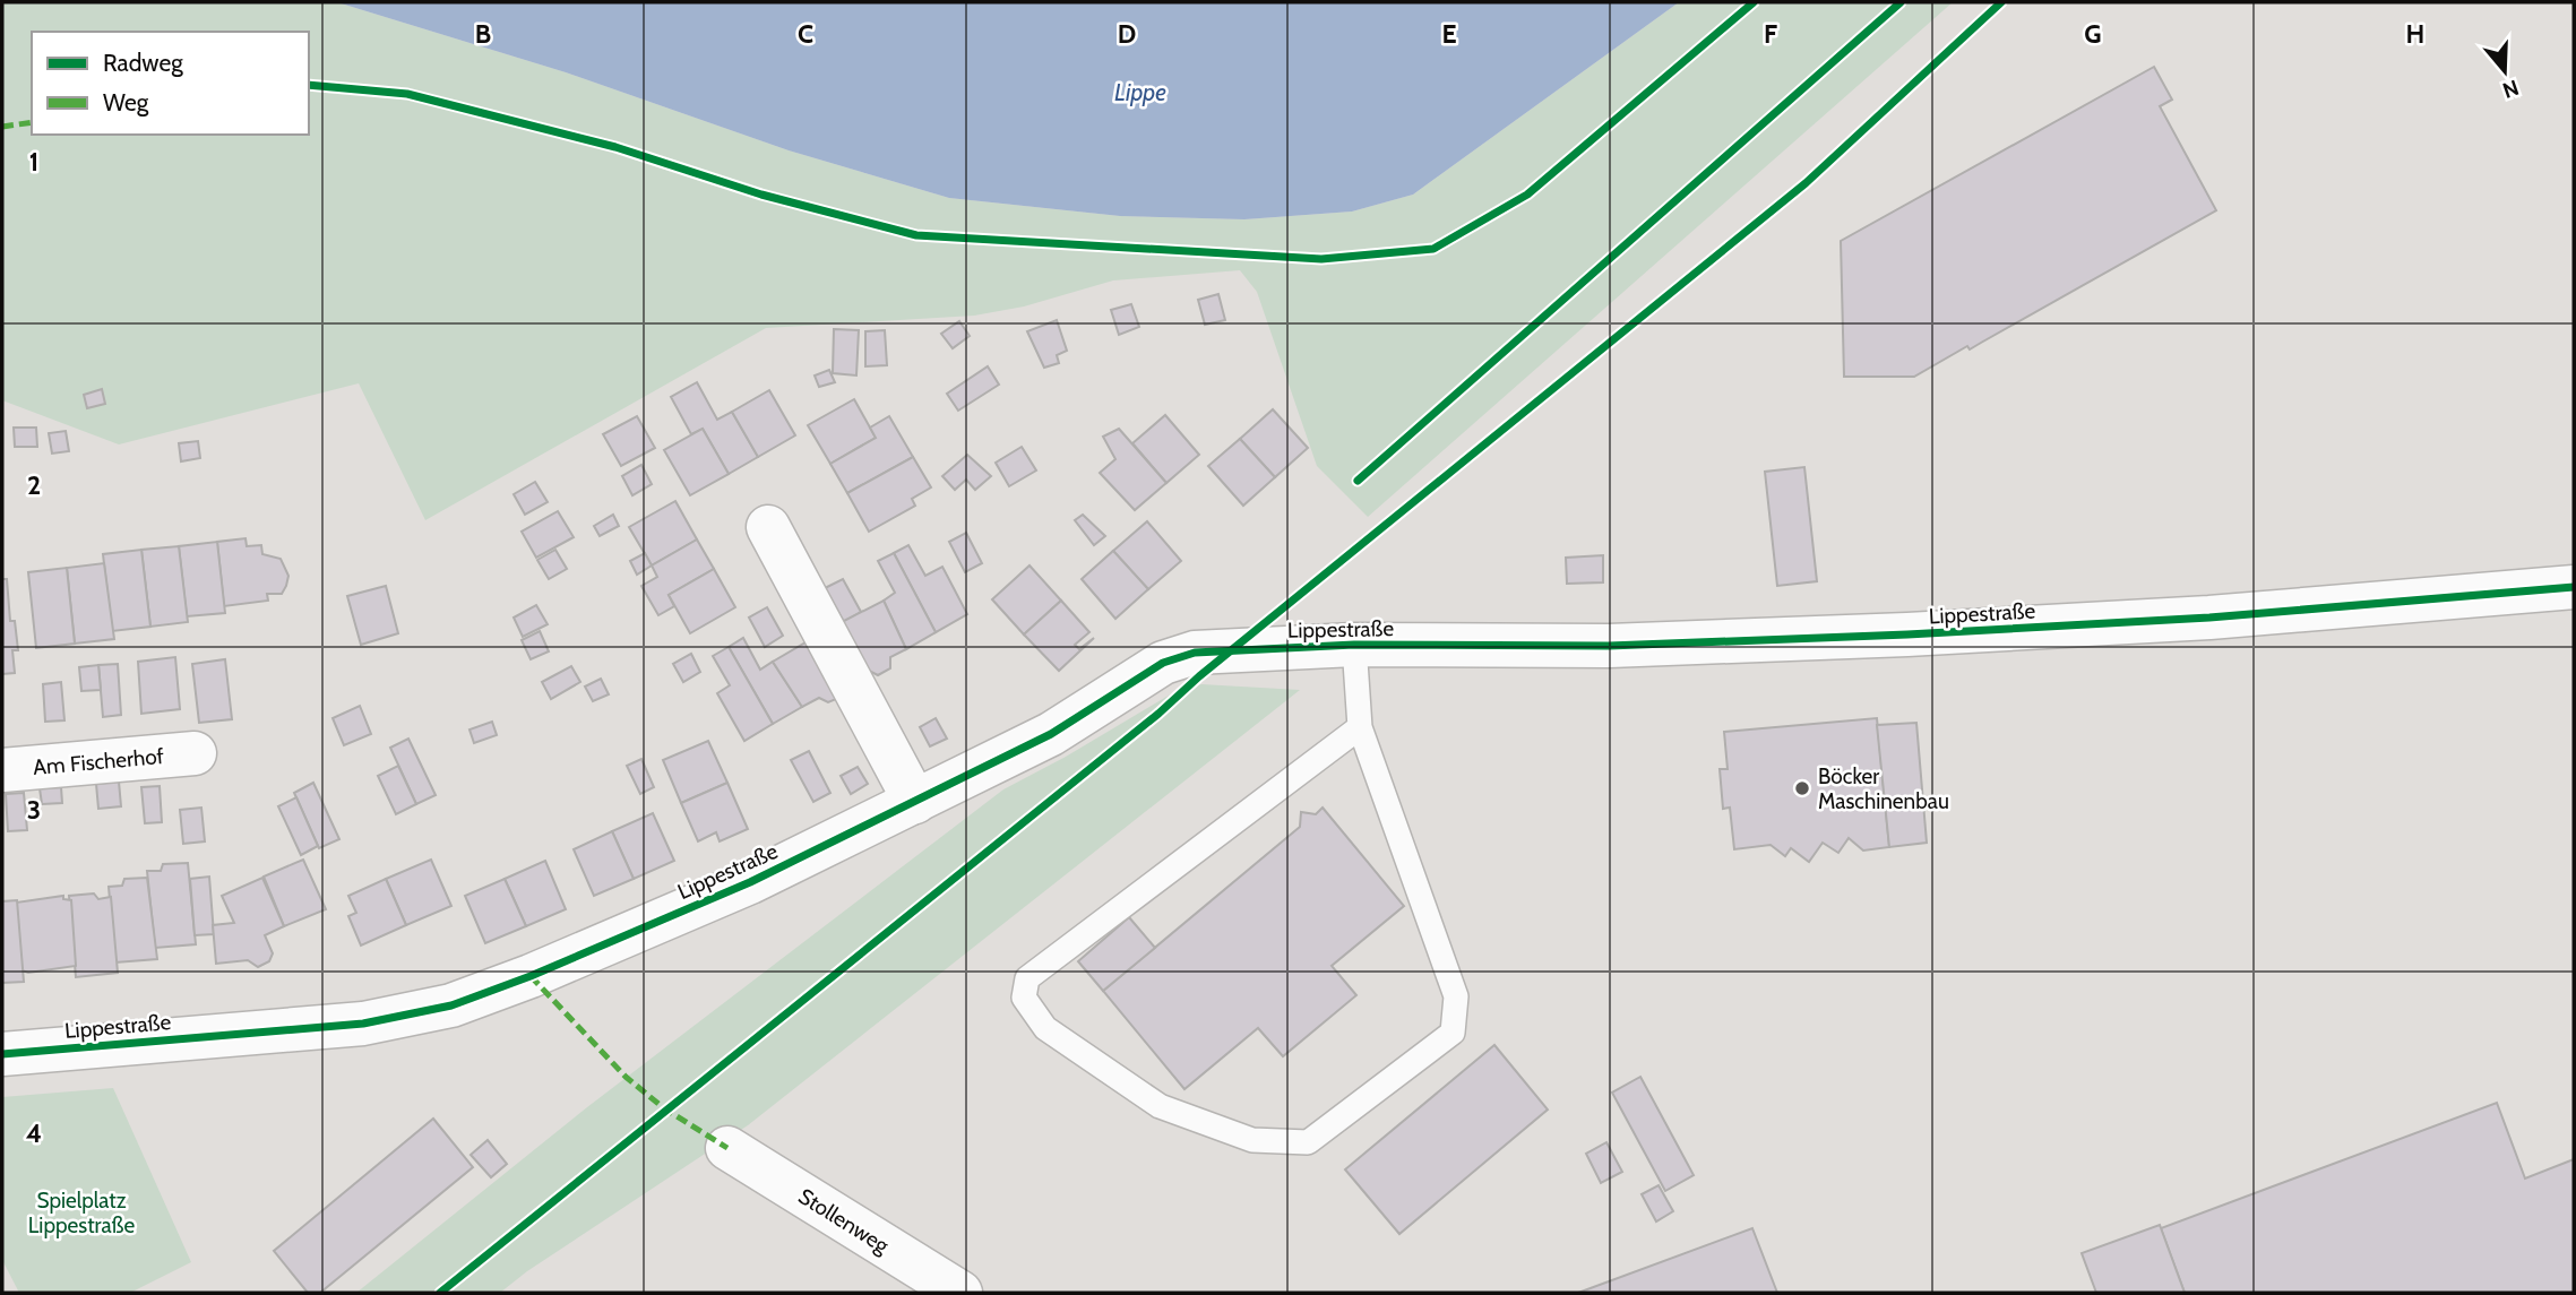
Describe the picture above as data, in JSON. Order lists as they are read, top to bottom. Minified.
{"streets":{"street":["Lippestraße","Am Fischerhof","Stollenweg"]},"water":["Lippe"],"parks":["Spielplatz Lippestraße"],"places":["Böcker Maschinenbau"],"legend":["Radweg","Weg"],"north":"bottom","grid":{"columns":["B","C","D","E","F","G","H"],"rows":["1","2","3","4"]}}
